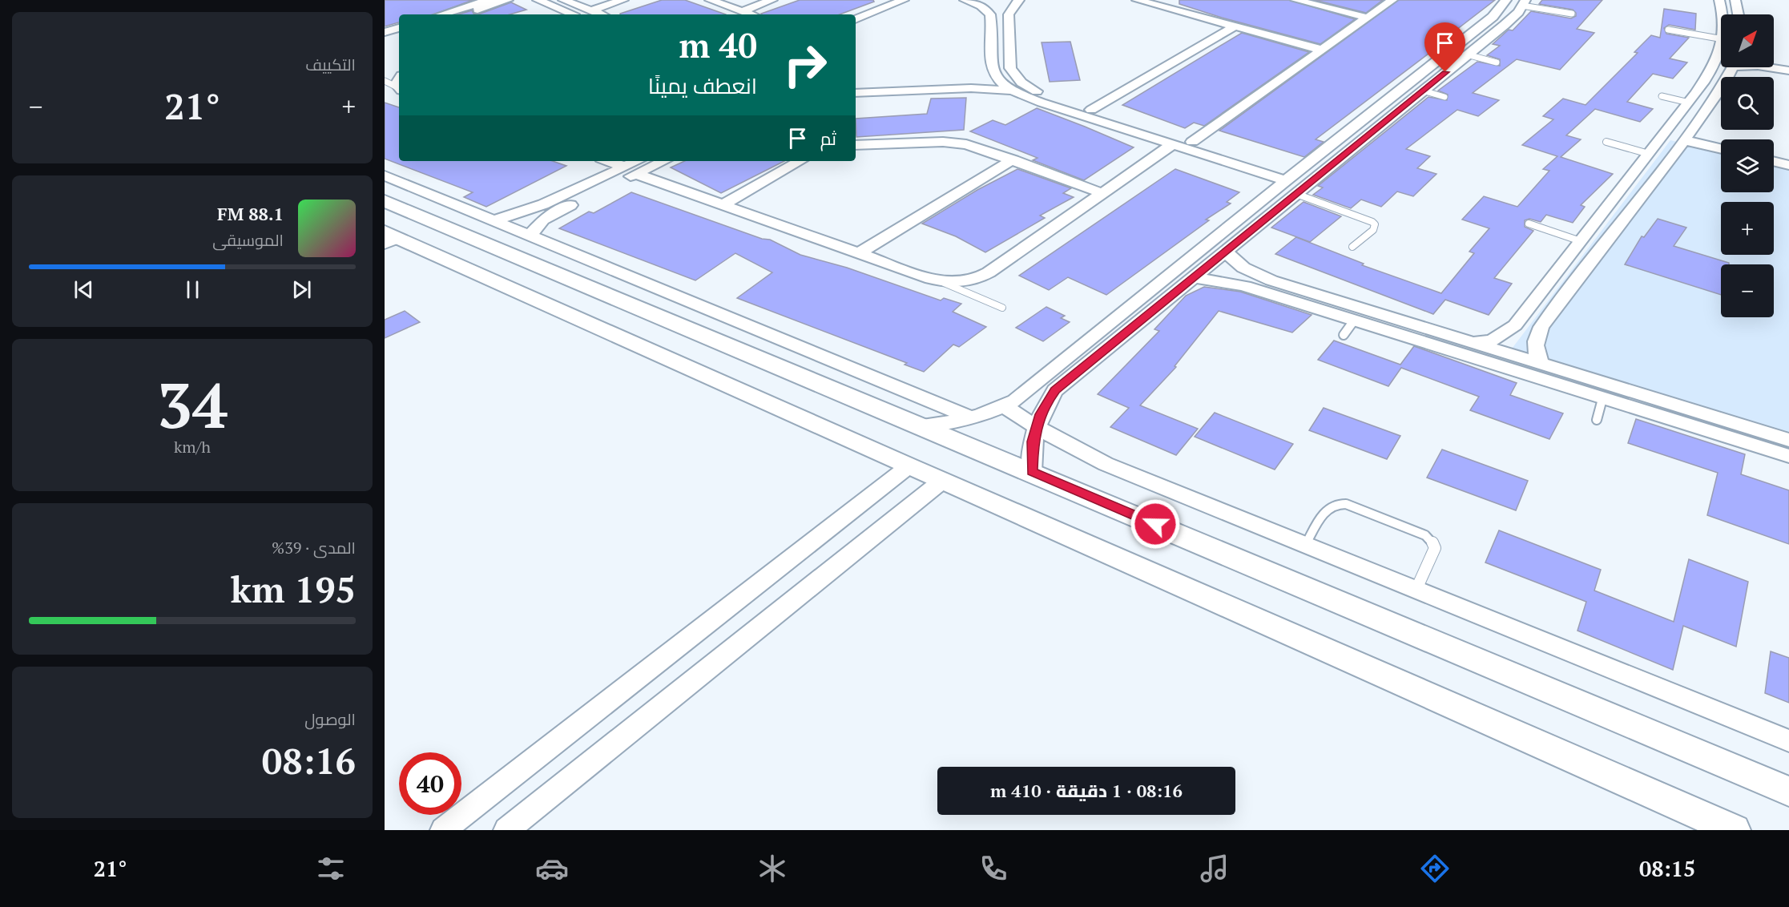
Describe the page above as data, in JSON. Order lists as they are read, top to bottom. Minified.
{"north":"top right","page":{"tile":["التكييف",["34","km/h"],["المدى · 39%","195 km"],["الوصول","08:16"]],"map_buttons":["+","−"],"turn":["40 m","انعطف يمينًا"],"heat":["−","21°","+"],"then":"ثم","song":["88.1 FM","الموسيقى"],"limit":"40","trip":"08:16 · 1 دقيقة · 410 m","tabs":["08:15","21°"]}}
